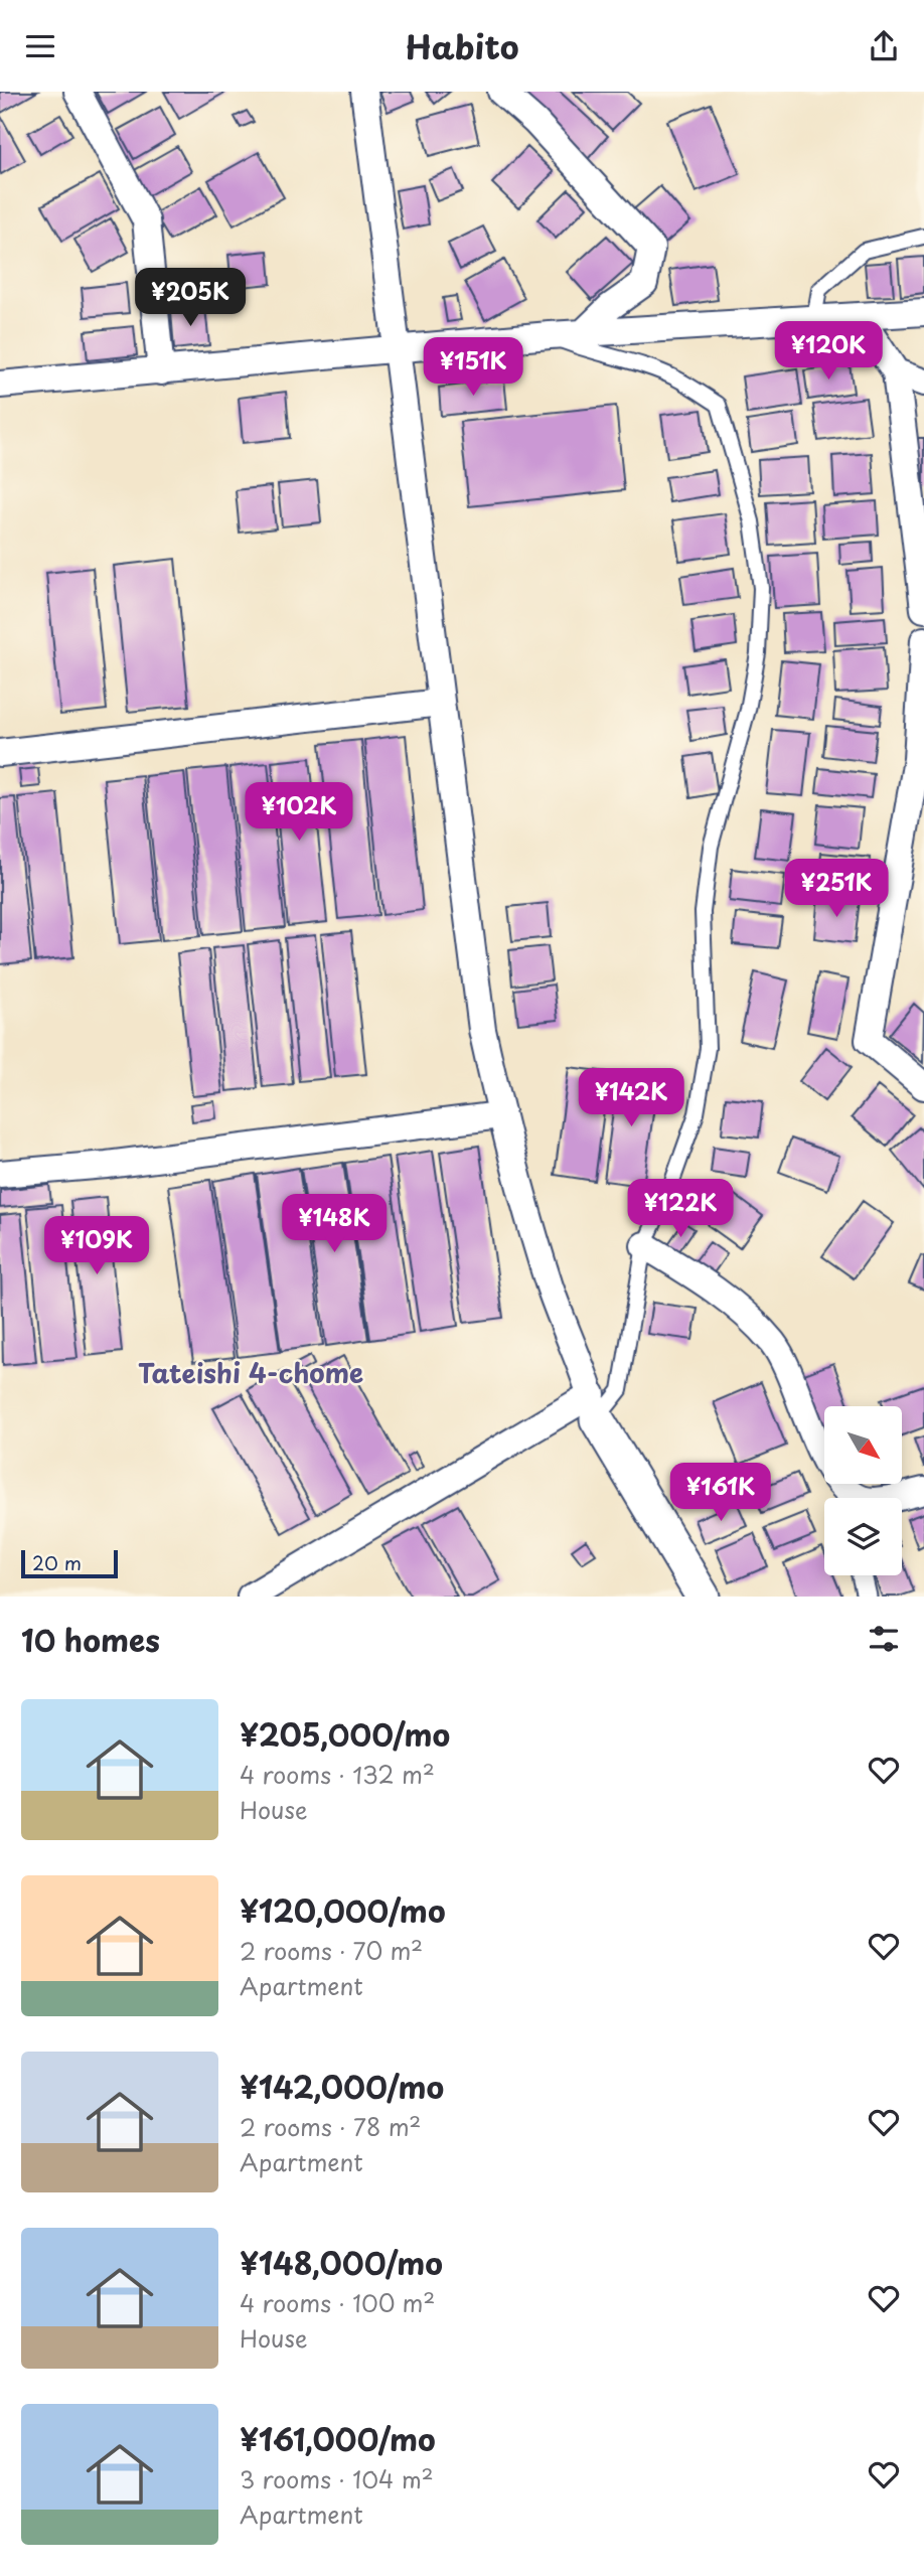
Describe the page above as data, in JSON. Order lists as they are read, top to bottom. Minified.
{"districts":["Tateishi 4-chome"],"scale_bar":"20 m","north":"bottom right","page":{"header":"Habito","price":["¥205K","¥120K","¥151K","¥102K","¥251K","¥142K","¥122K","¥148K","¥109K","¥161K"],"scale":"20 m","heading":"10 homes","list":[{"name":"¥205,000/mo","note":"4 rooms · 132 m² · House"},{"name":"¥120,000/mo","note":"2 rooms · 70 m² · Apartment"},{"name":"¥142,000/mo","note":"2 rooms · 78 m² · Apartment"},{"name":"¥148,000/mo","note":"4 rooms · 100 m² · House"},{"name":"¥161,000/mo","note":"3 rooms · 104 m² · Apartment"}]}}
